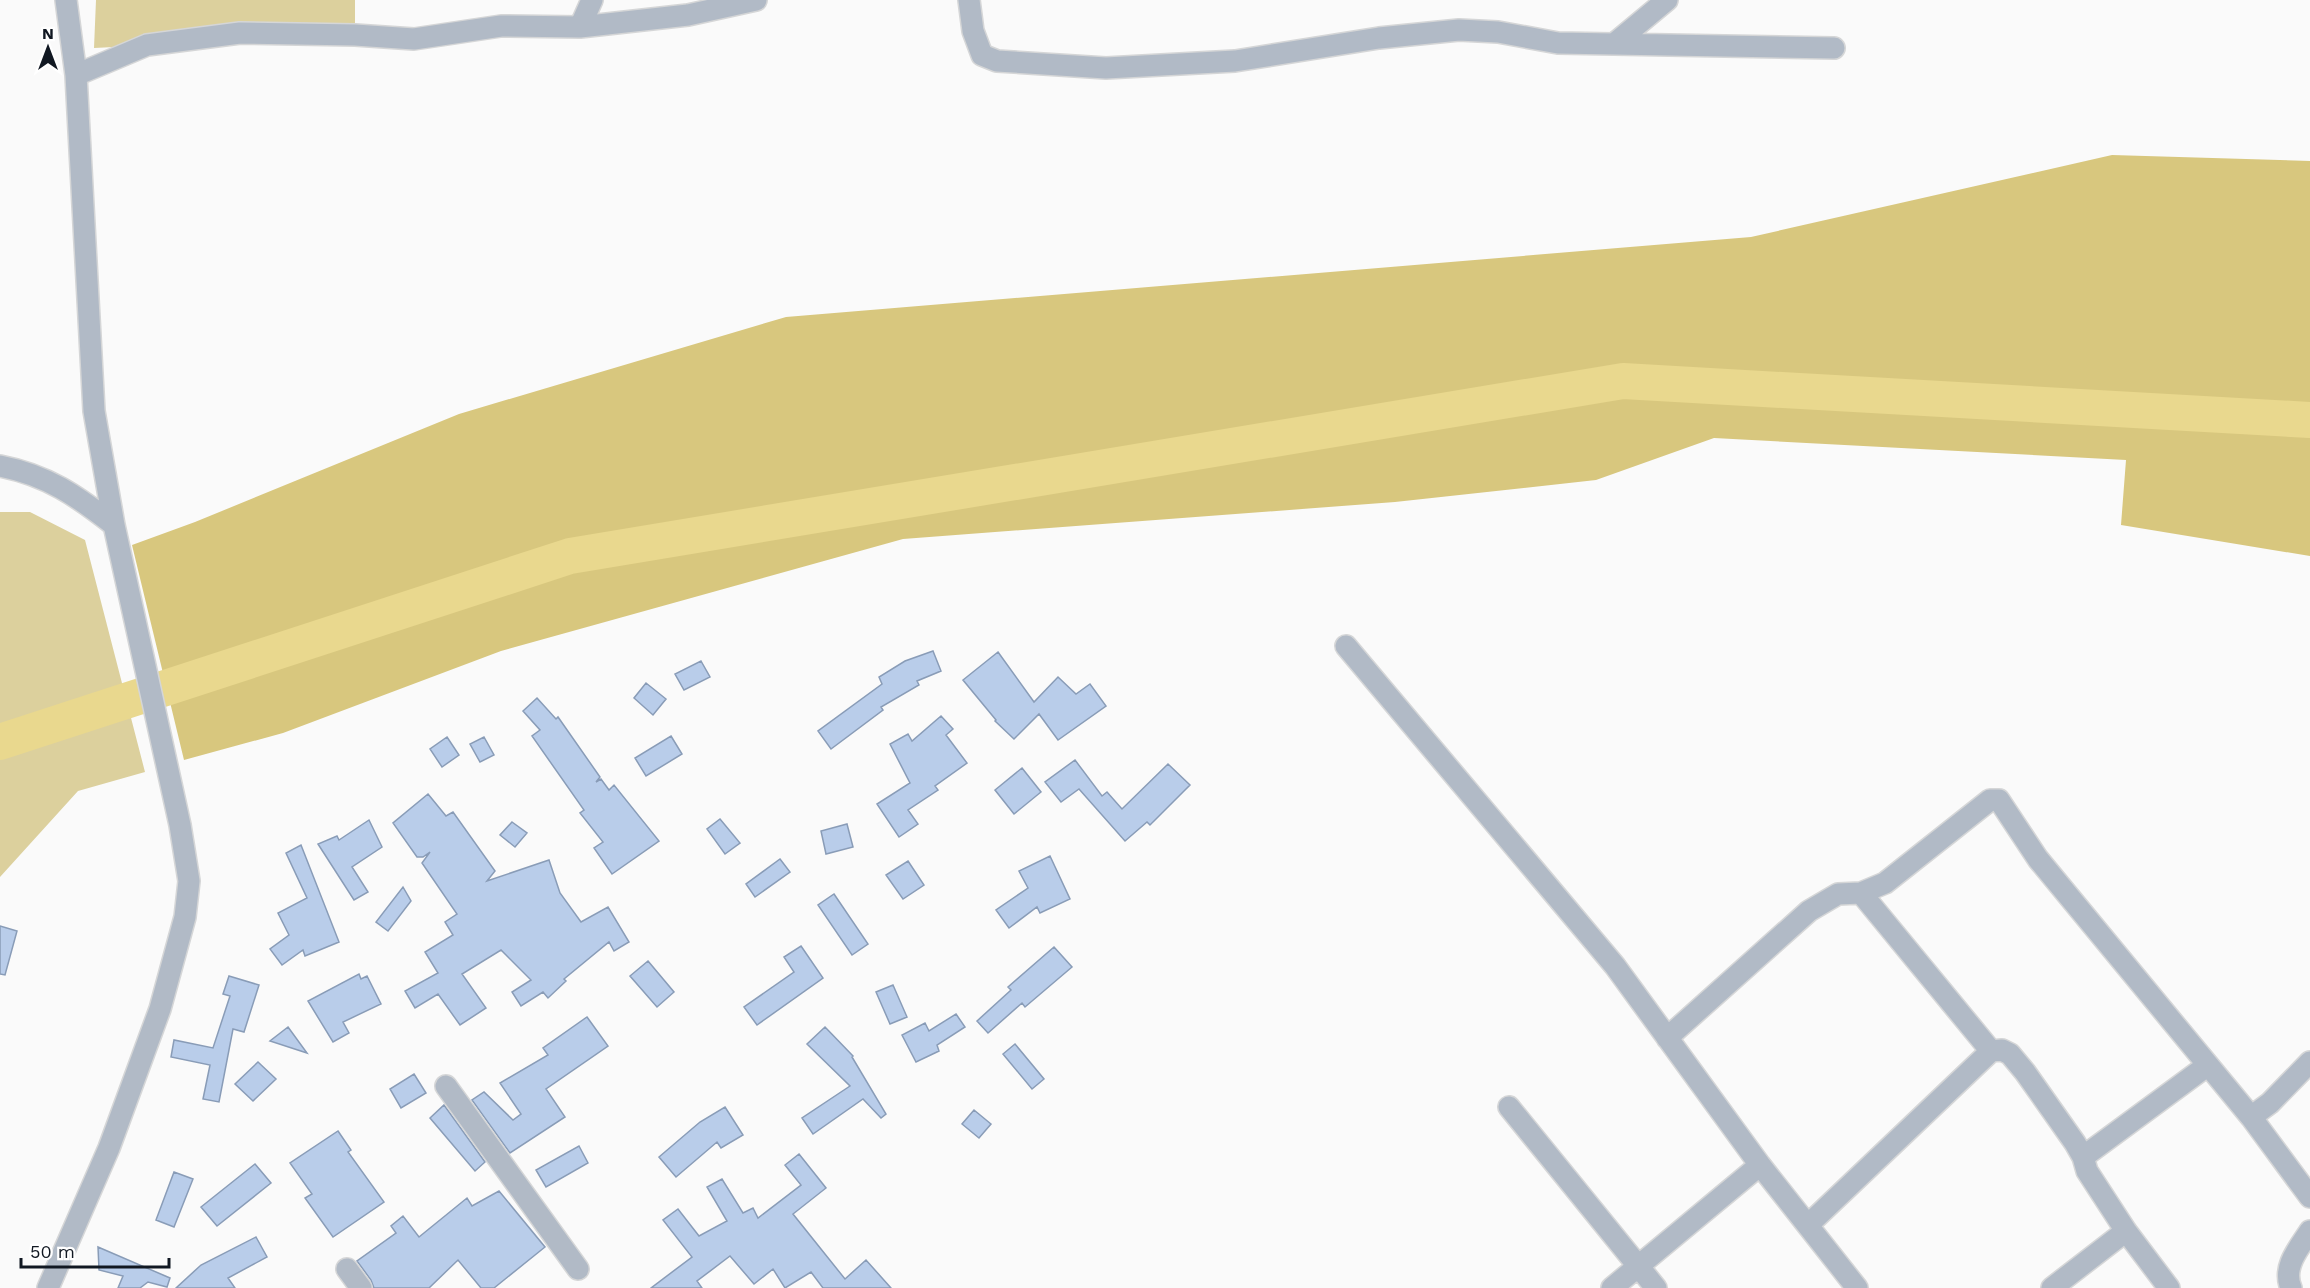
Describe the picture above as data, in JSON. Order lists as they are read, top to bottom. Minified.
{"scale_bar":"50 m","north":"top"}
